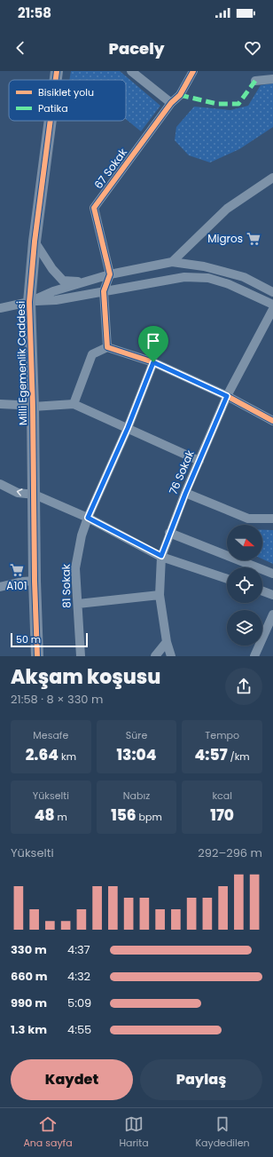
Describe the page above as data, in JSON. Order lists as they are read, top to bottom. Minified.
{"streets":{"street":["67 Sokak","Milli Egemenlik Caddesi","76 Sokak","81 Sokak"]},"places":{"supermarket":["Migros","A101"]},"legend":["Bisiklet yolu","Patika"],"scale_bar":"50 m","north":"right","page":{"status":"21:58","header":"Pacely","scale":"50 m","heading":["Akşam koşusu","21:58 · 8 × 330 m"],"stats":[["Mesafe","2.64 km"],["Süre","13:04"],["Tempo","4:57 /km"],["Yükselti","48 m"],["Nabız","156 bpm"],["kcal","170"]],"chart":["Yükselti","292–296 m"],"list":[{"name":"330 m","note":"4:37"},{"name":"660 m","note":"4:32"},{"name":"990 m","note":"5:09"},{"name":"1.3 km","note":"4:55"}],"buttons":["Kaydet","Paylaş"],"tabs":["Ana sayfa","Harita","Kaydedilen"]}}
